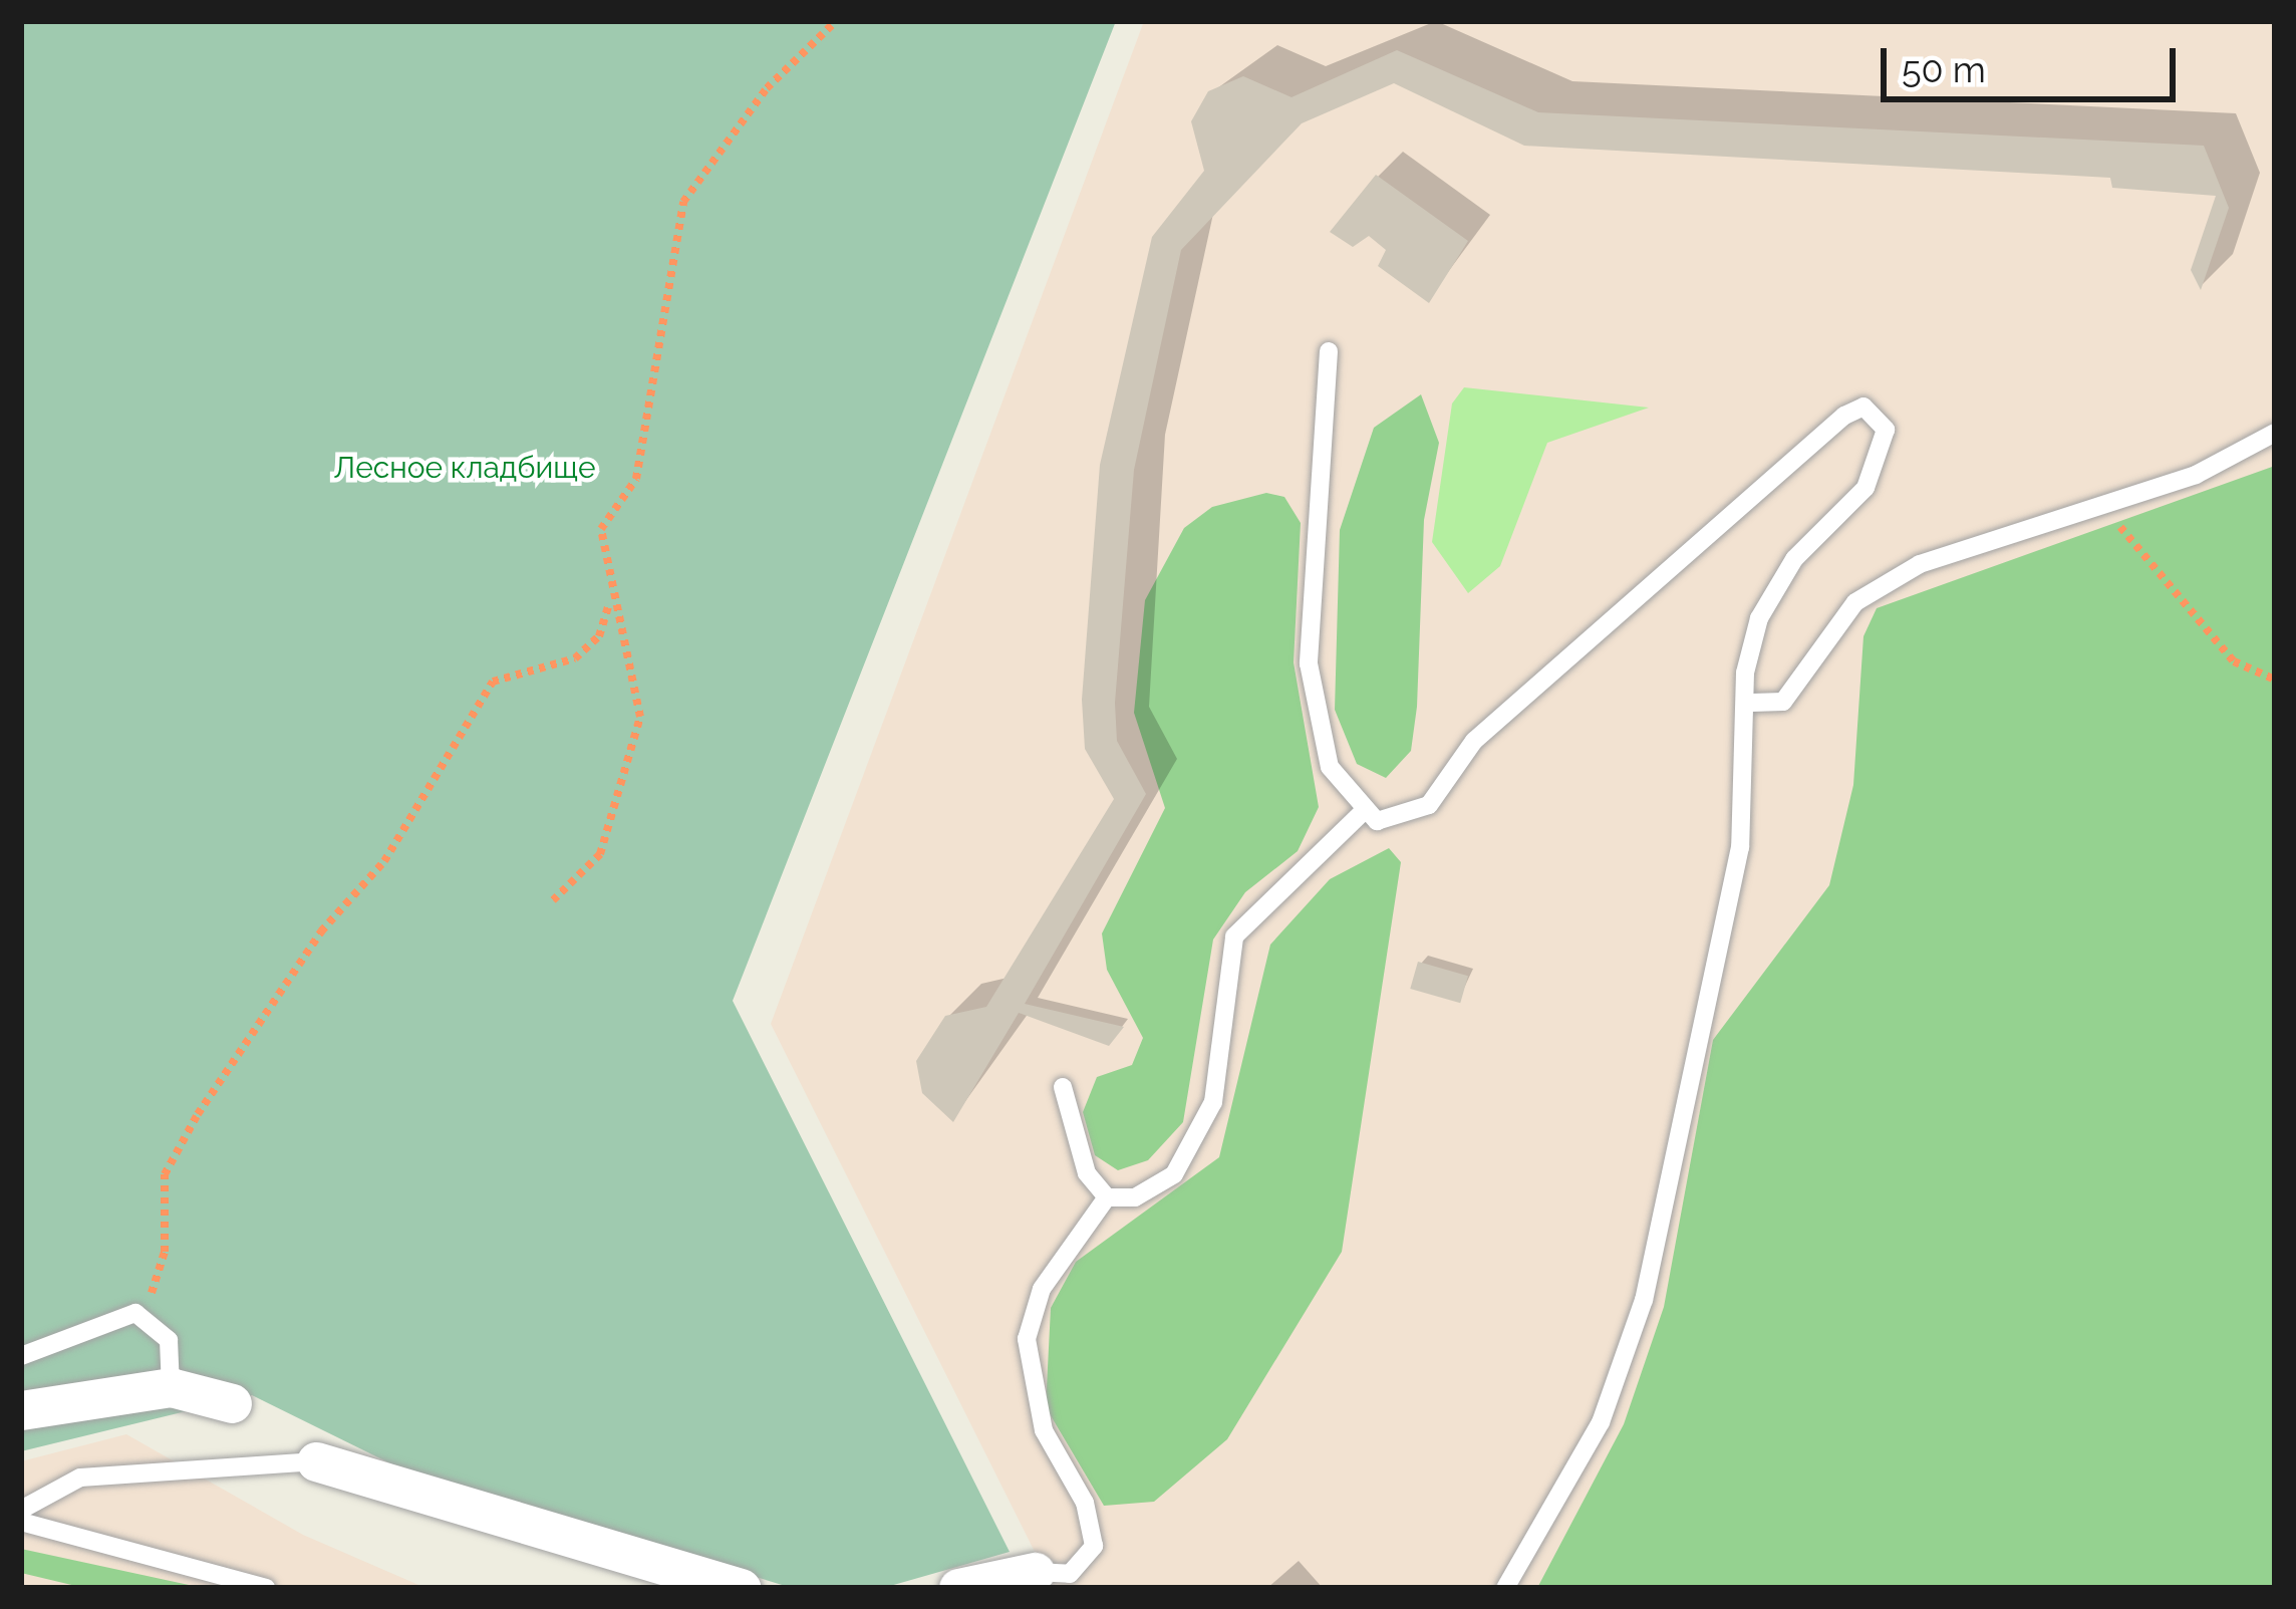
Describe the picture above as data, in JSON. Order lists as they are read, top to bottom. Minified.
{"parks":["Лесное кладбище"],"scale_bar":"50 m"}
